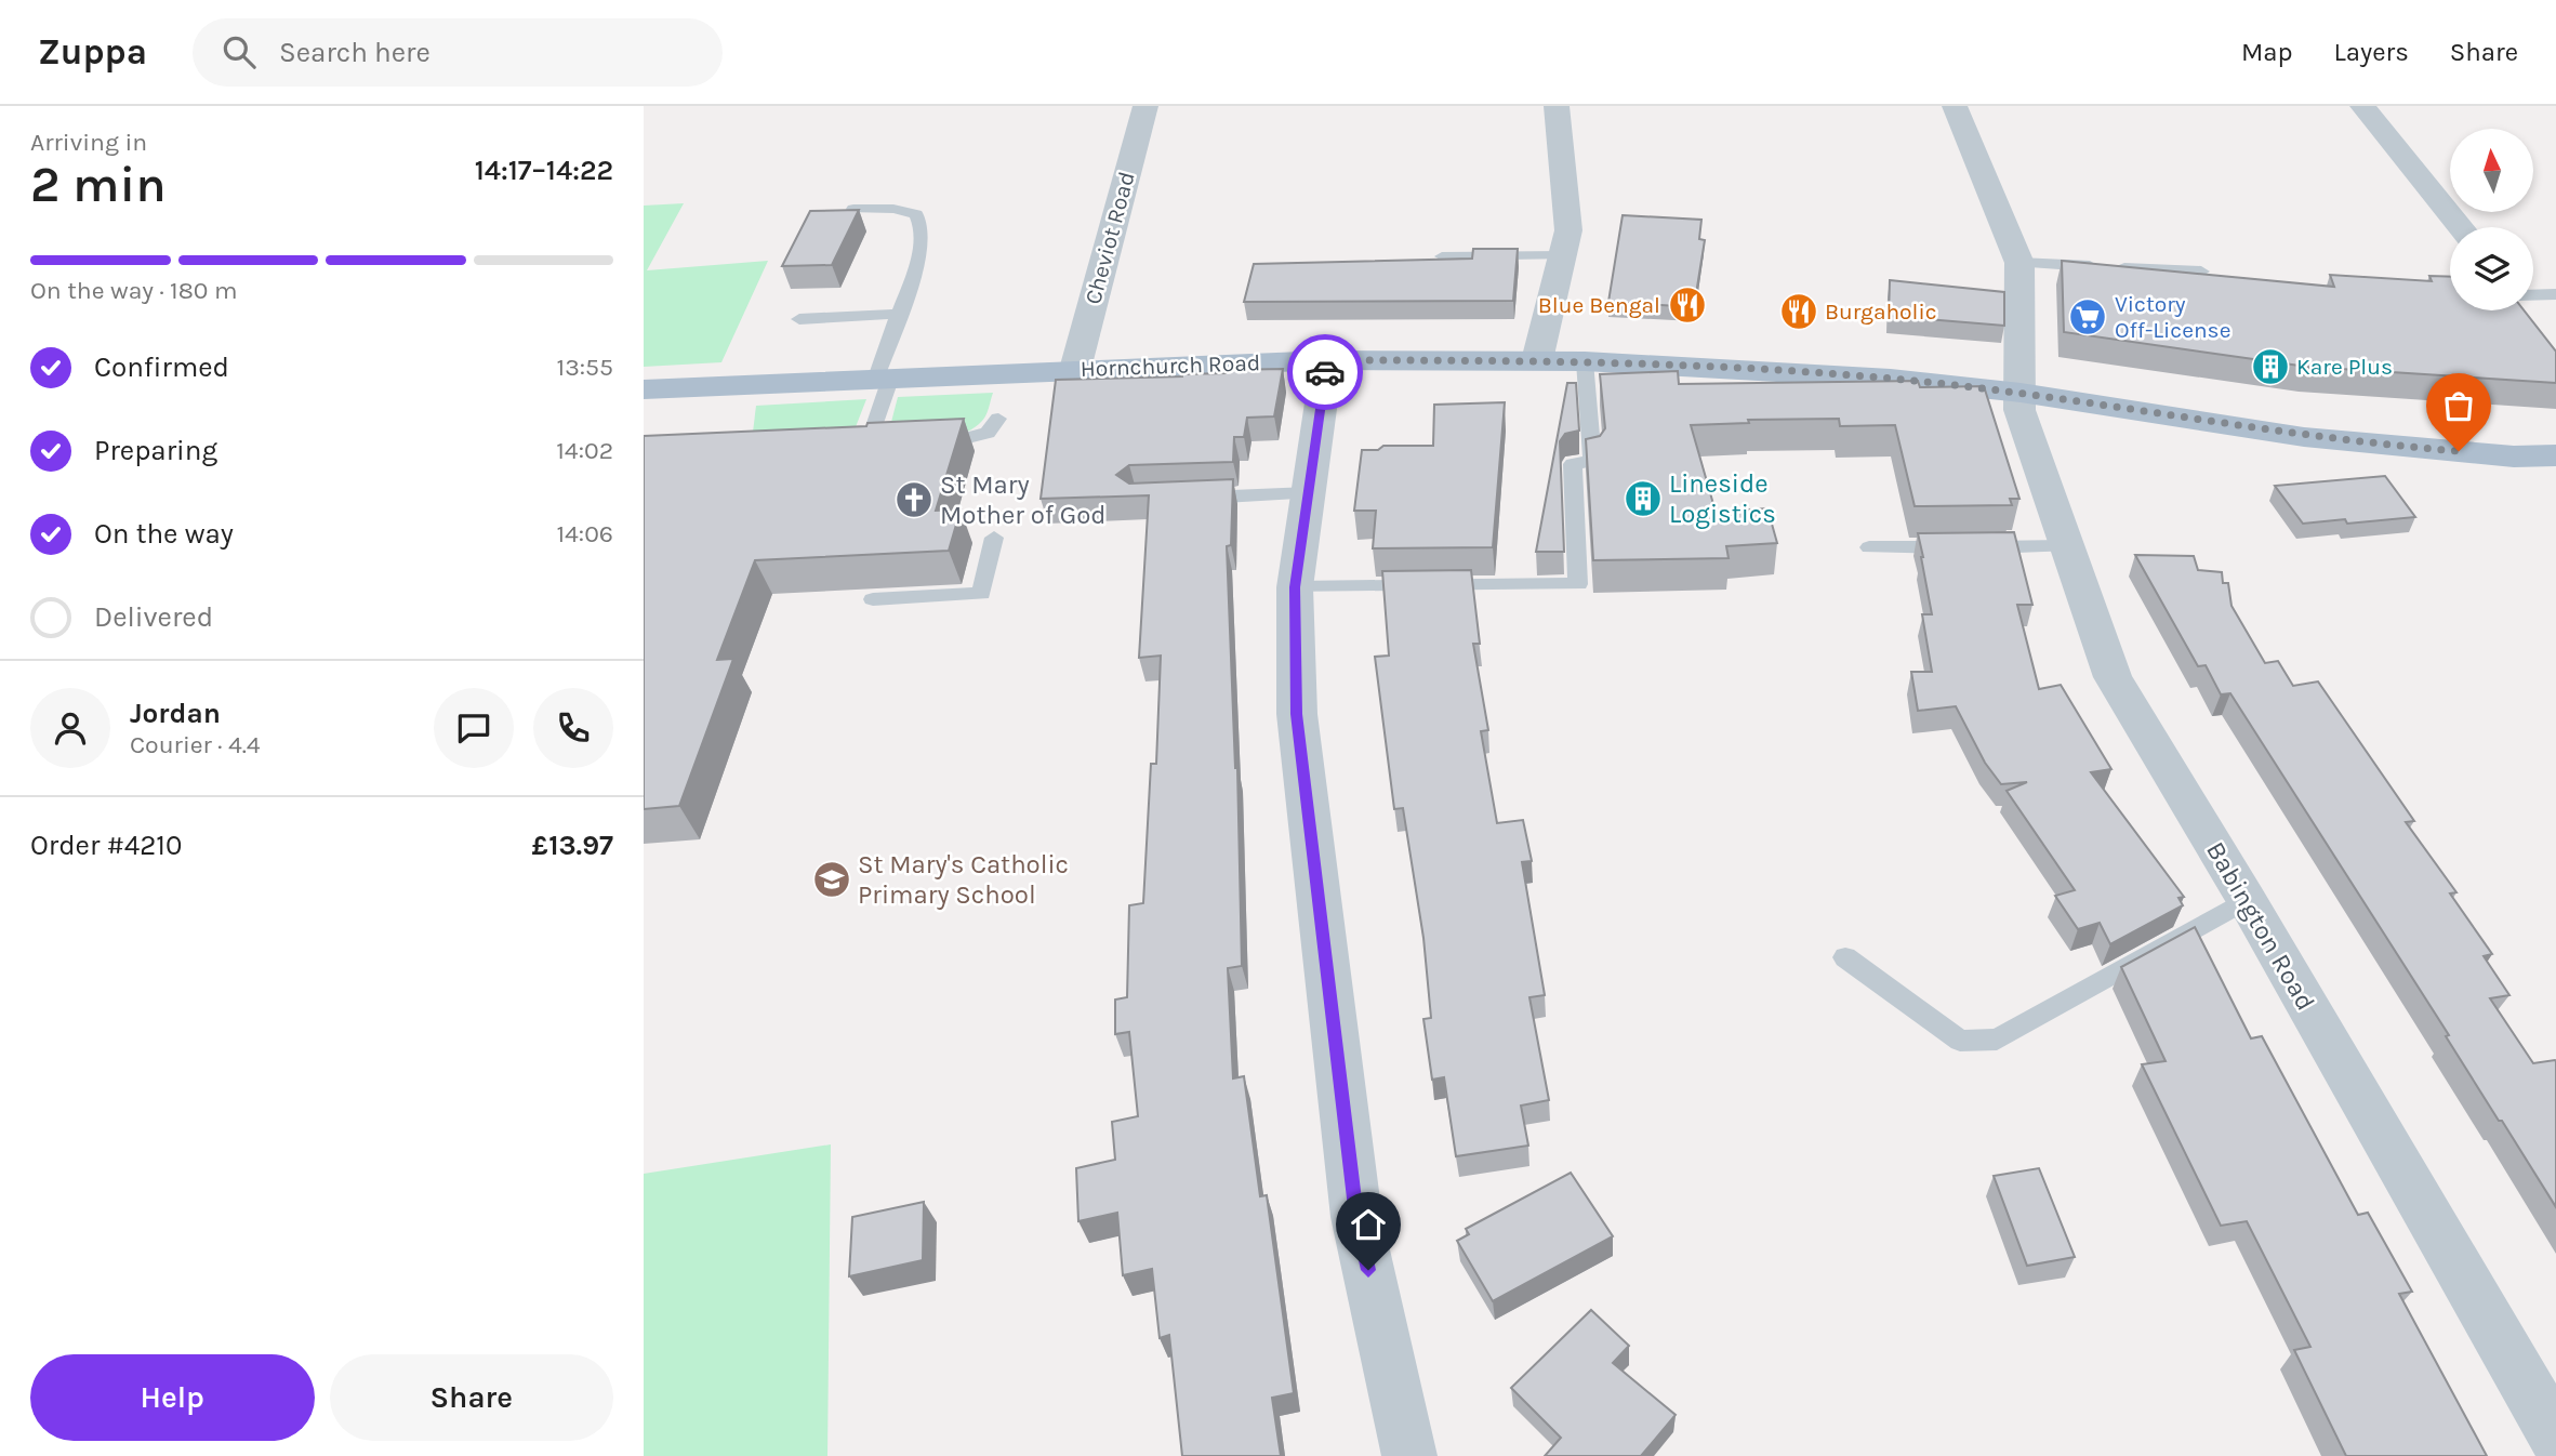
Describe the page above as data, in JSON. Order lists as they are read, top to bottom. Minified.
{"streets":{"main road":["Hornchurch Road"],"street":["Cheviot Road","Babington Road"]},"crossings":[["Cheviot Road","Hornchurch Road"],["Hornchurch Road","Babington Road"]],"places":{"restaurant":["Blue Bengal","Burgaholic"],"supermarket":["Victory Off-License"],"building":["Kare Plus","Lineside Logistics"],"church":["St Mary Mother of God"],"school or university":["St Mary's Catholic Primary School"]},"north":"top","page":{"header":"Zuppa","search":"Search here","nav":["Map","Layers","Share"],"heading":["2 min","Arriving in","14:17–14:22"],"panel":["Jordan","Courier · 4.4","Order #4210","£13.97"],"bar":"On the way · 180 m","list":[["Confirmed","13:55"],["Preparing","14:02"],["On the way","14:06"],"Delivered"],"buttons":["Help","Share"]}}
